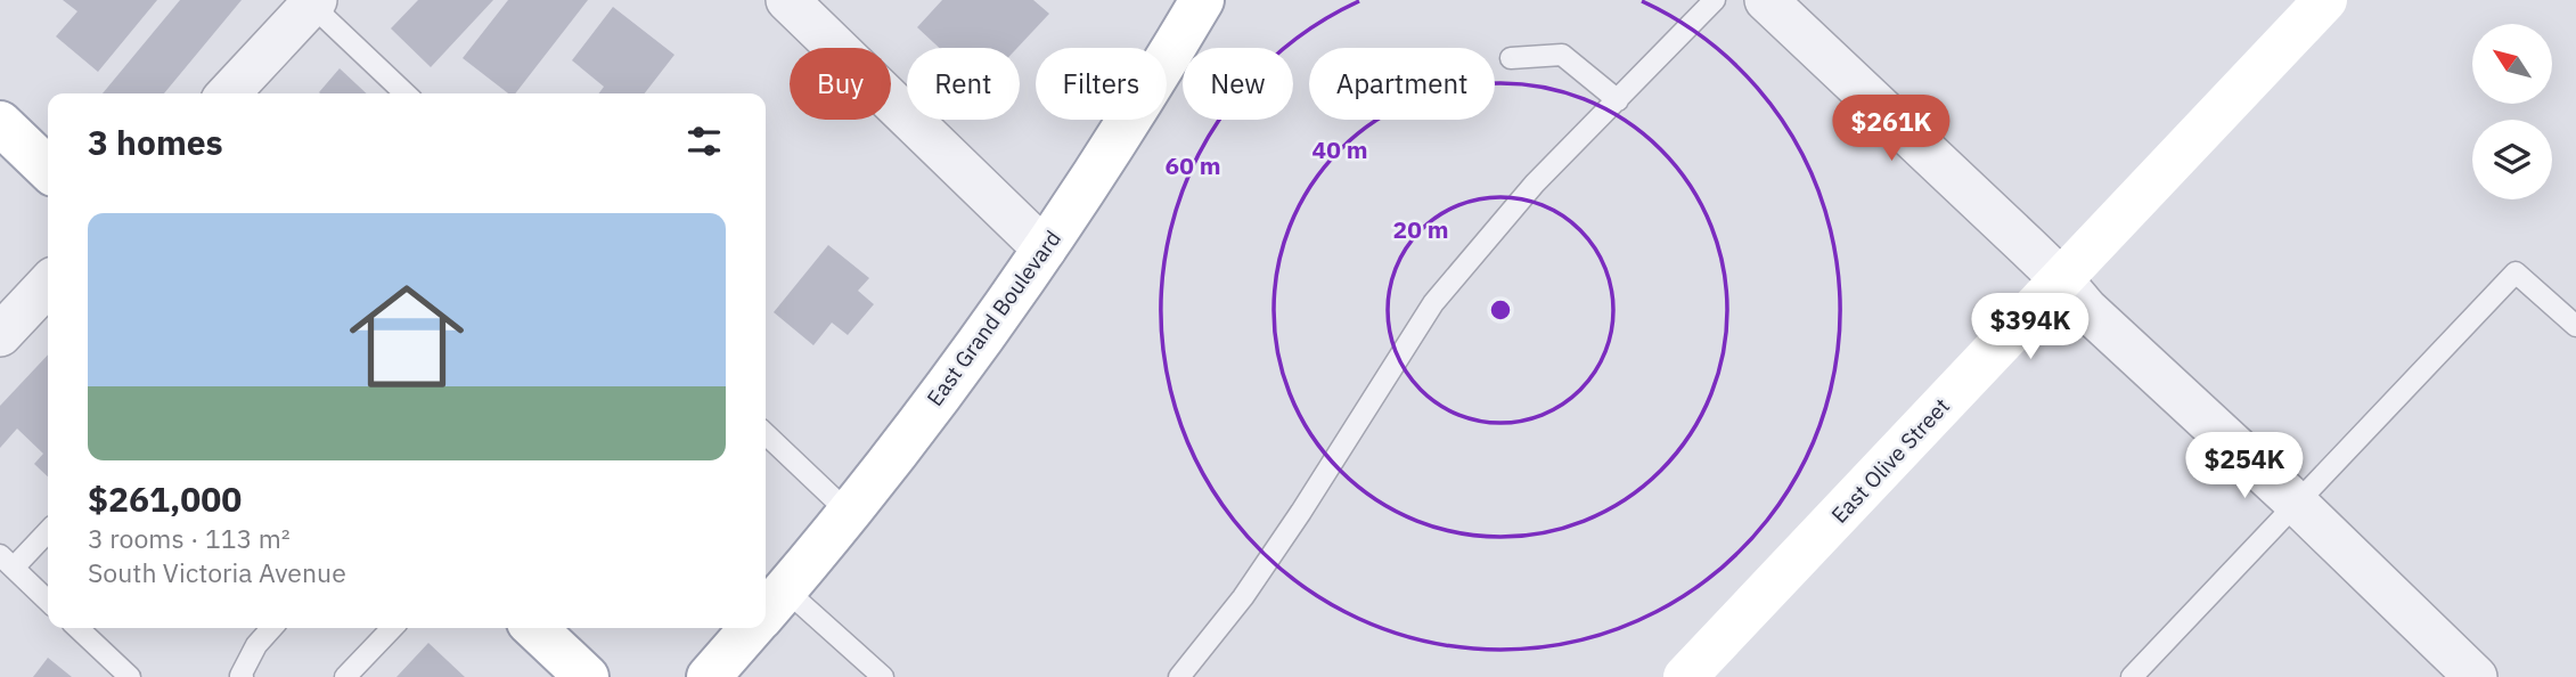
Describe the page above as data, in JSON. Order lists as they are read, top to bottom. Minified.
{"streets":{"main road":["East Grand Boulevard","East Olive Street"]},"north":"top left","page":{"chip":["Buy","Rent","Filters","New","Apartment"],"heading":"3 homes","price":["$261K","$394K","$254K"],"list":[{"name":"$261,000","note":"3 rooms · 113 m² · South Victoria Avenue"}]},"rings":["40 m","60 m","20 m"]}
